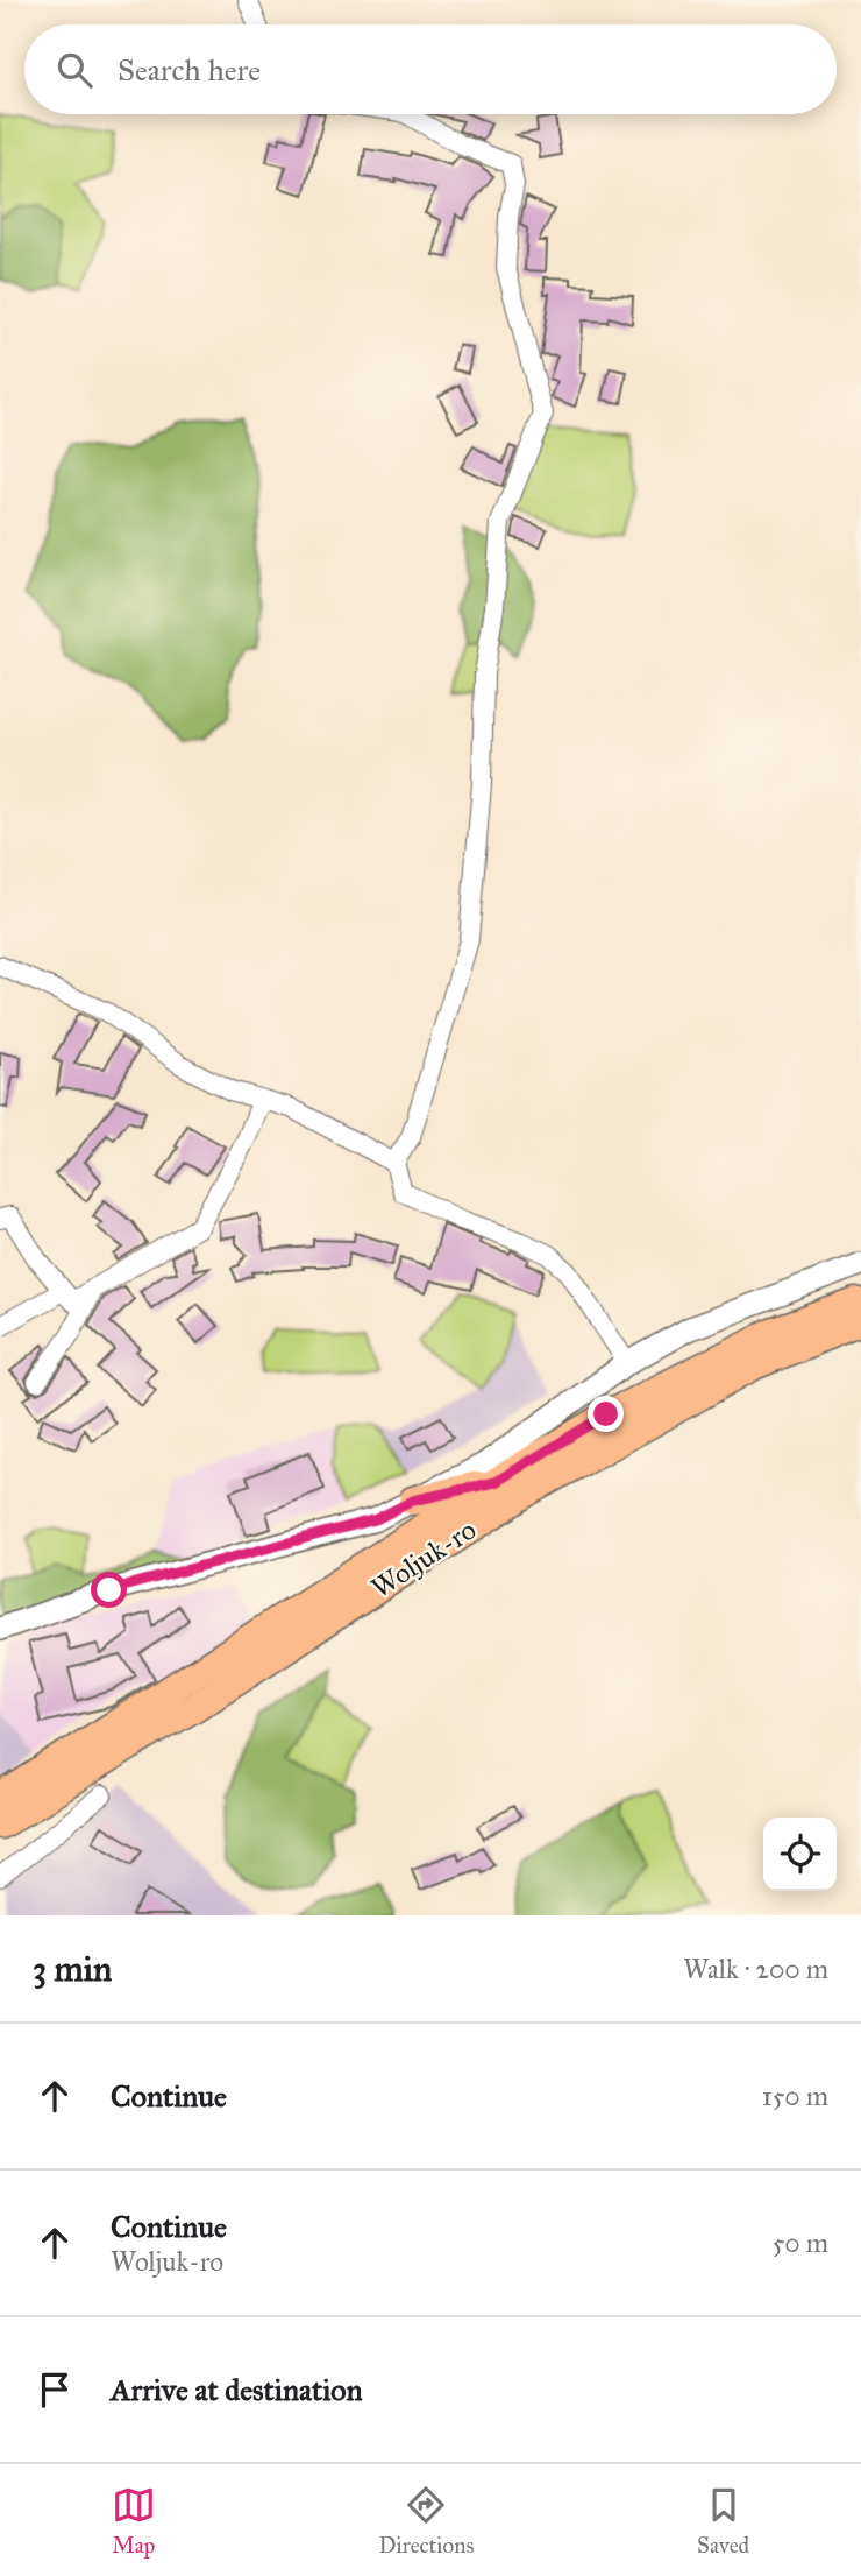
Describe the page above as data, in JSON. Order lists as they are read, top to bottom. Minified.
{"streets":{"main road":["Woljuk-ro"]},"page":{"search":"Search here","heading":["3 min","Walk · 200 m"],"list":[["Continue","150 m"],["Continue","Woljuk-ro","50 m"],"Arrive at destination"],"nav":["Map","Directions","Saved"]}}
